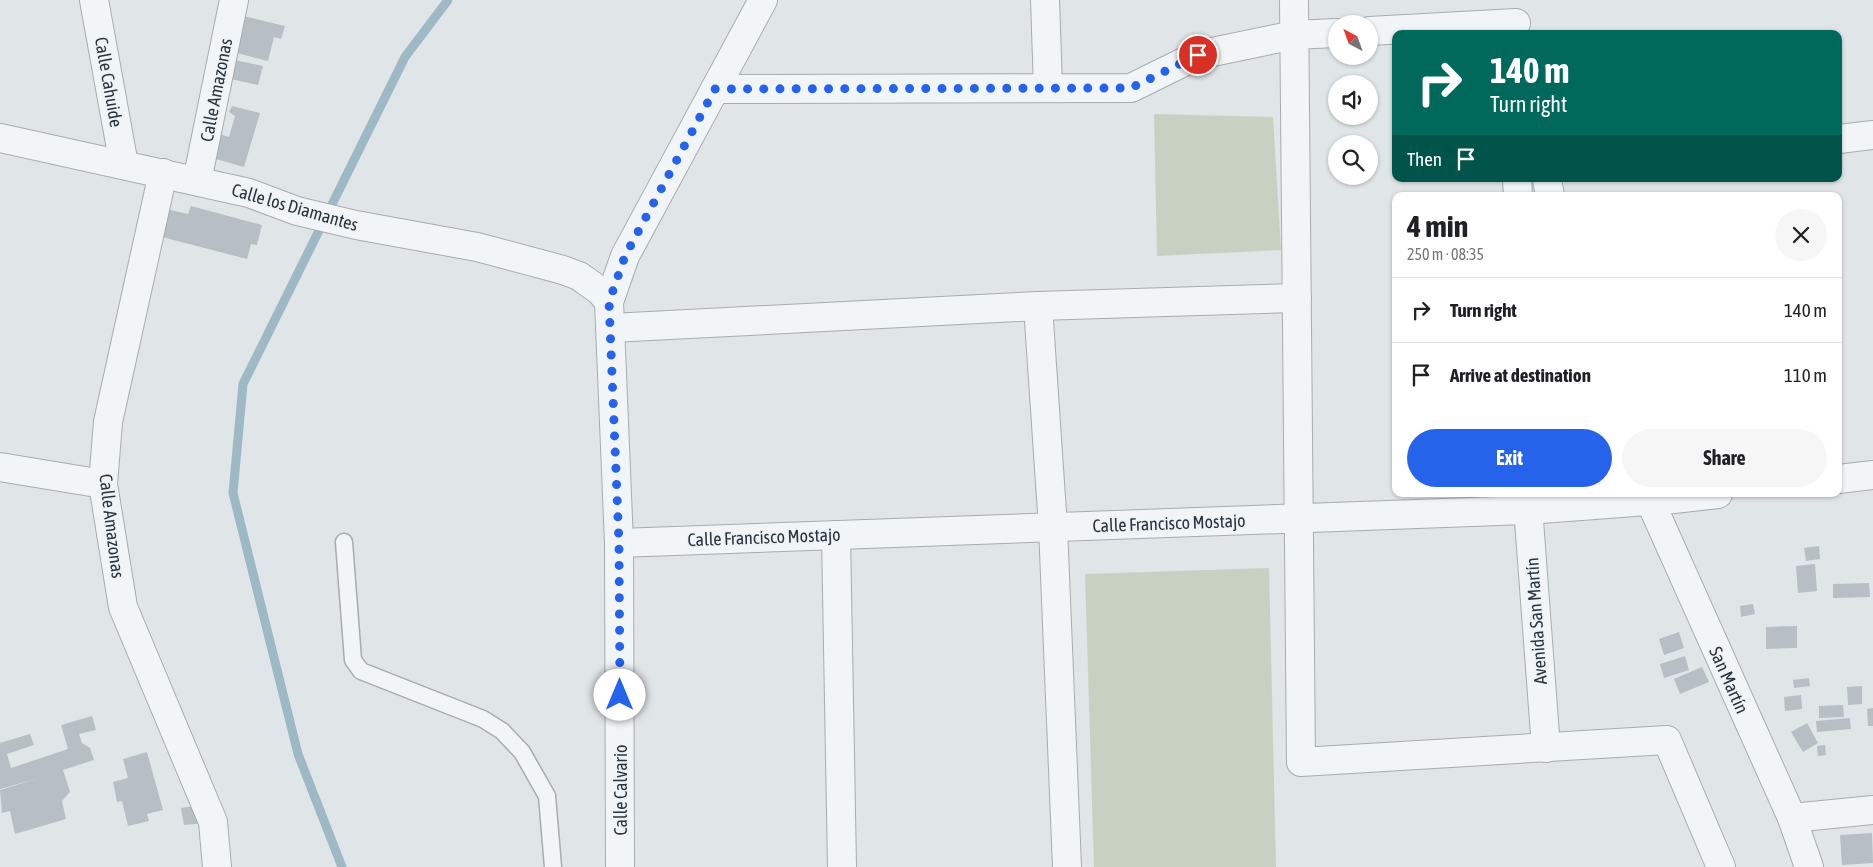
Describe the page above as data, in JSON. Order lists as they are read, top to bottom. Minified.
{"streets":{"street":["Calle Cahuide","Calle Amazonas","Calle los Diamantes","Calle Francisco Mostajo","Avenida San Martín","San Martín","Calle Calvario"]},"crossings":[["Calle Cahuide","Calle los Diamantes"],["Calle Amazonas","Calle los Diamantes"],["Calle los Diamantes","Calle Calvario"],["Calle Francisco Mostajo","Avenida San Martín"],["Calle Francisco Mostajo","San Martín"],["Calle Francisco Mostajo","Calle Calvario"]],"north":"top left","page":{"turn":["140 m","Turn right"],"then":"Then","heading":["4 min","250 m · 08:35"],"list":[{"name":"Turn right","value":"140 m"},{"name":"Arrive at destination","value":"110 m"}],"buttons":["Exit","Share"]}}
